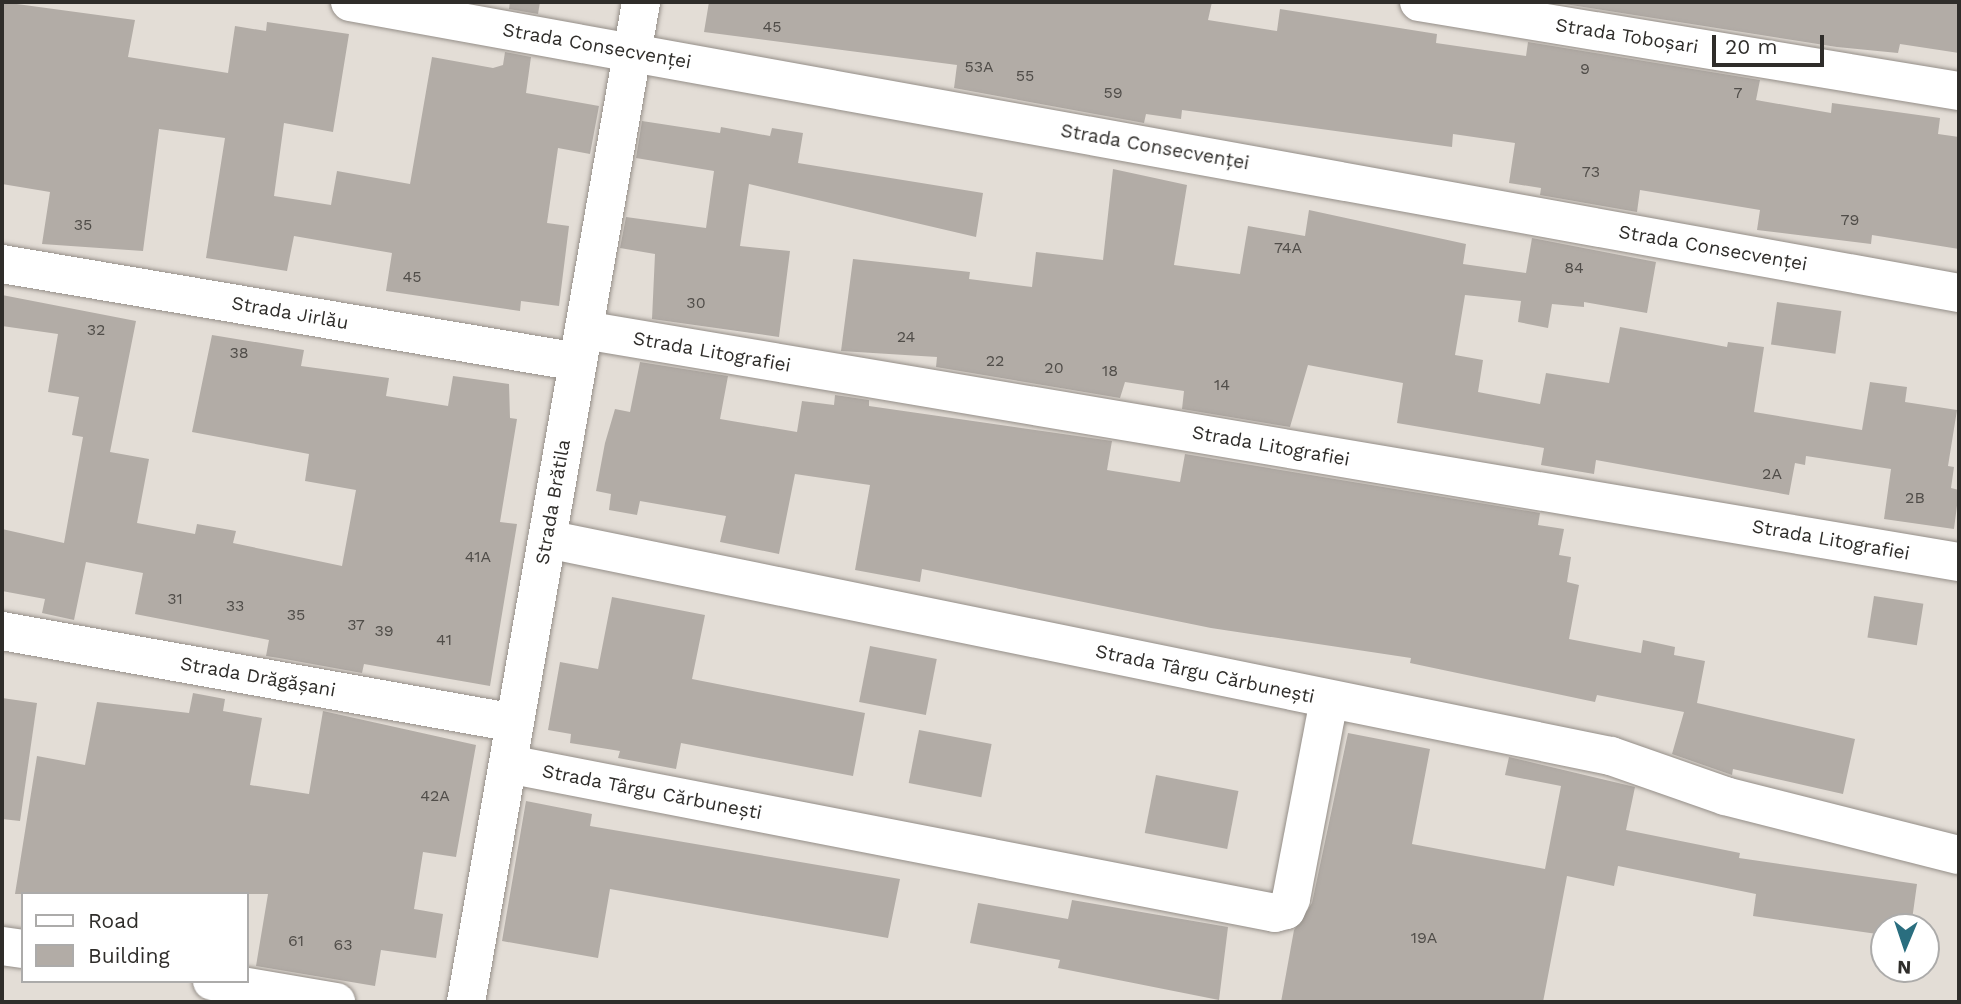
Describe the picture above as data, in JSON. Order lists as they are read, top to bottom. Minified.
{"streets":{"street":["Strada Toboșari","Strada Consecvenței","Strada Jirlău","Strada Litografiei","Strada Brătila","Strada Târgu Cărbunești","Strada Drăgășani"]},"crossings":[["Strada Consecvenței","Strada Brătila"],["Strada Jirlău","Strada Litografiei"],["Strada Jirlău","Strada Brătila"],["Strada Litografiei","Strada Brătila"],["Strada Brătila","Strada Târgu Cărbunești"],["Strada Brătila","Strada Drăgășani"]],"house_numbers":["45","53A","9","55","59","7","73","79","35","74A","84","45","30","32","24","38","22","20","18","14","2A","2B","41A","31","33","35","37","39","41","42A","19A","61","63"],"legend":["Road","Building"],"scale_bar":"20 m","north":"bottom"}
